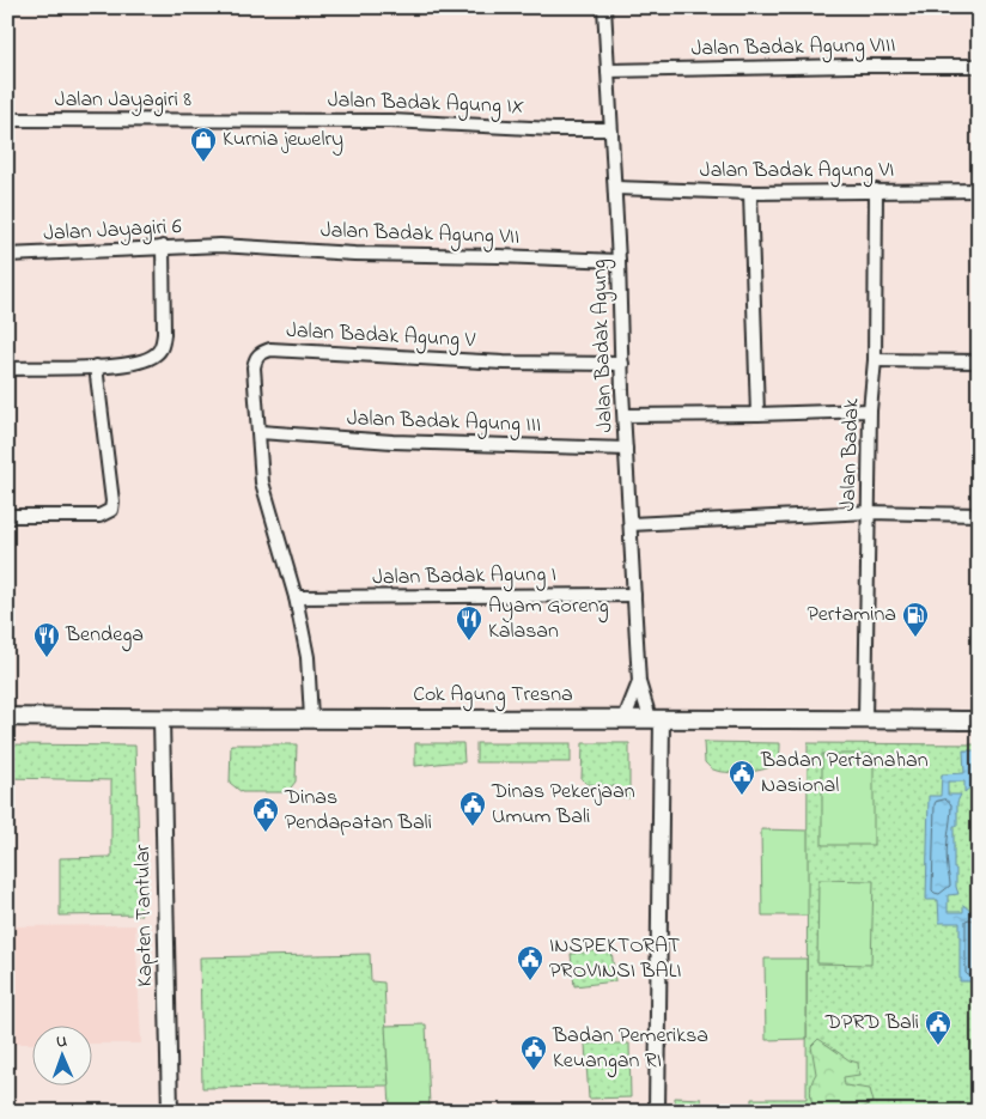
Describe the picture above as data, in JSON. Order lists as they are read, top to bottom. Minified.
{"streets":{"main road":["Cok Agung Tresna"],"street":["Jalan Badak Agung VIII","Jalan Jayagiri 8","Jalan Badak Agung IX","Jalan Badak Agung VI","Jalan Jayagiri 6","Jalan Badak Agung VII","Jalan Badak Agung V","Jalan Badak Agung","Jalan Badak Agung III","Jalan Badak","Jalan Badak Agung I","Kapten Tantular"]},"crossings":[["Jalan Badak Agung VIII","Jalan Badak Agung"],["Jalan Jayagiri 8","Jalan Badak Agung IX"],["Jalan Badak Agung IX","Jalan Badak Agung"],["Jalan Badak Agung VI","Jalan Badak Agung"],["Jalan Badak Agung VI","Jalan Badak"],["Jalan Jayagiri 6","Jalan Badak Agung VII"],["Jalan Badak Agung VII","Jalan Badak Agung"],["Jalan Badak Agung V","Jalan Badak Agung"],["Jalan Badak Agung V","Jalan Badak Agung III"],["Jalan Badak Agung V","Jalan Badak Agung I"],["Jalan Badak Agung V","Cok Agung Tresna"],["Jalan Badak Agung","Jalan Badak Agung III"],["Jalan Badak Agung","Jalan Badak Agung I"],["Jalan Badak Agung","Cok Agung Tresna"],["Jalan Badak","Cok Agung Tresna"],["Cok Agung Tresna","Kapten Tantular"]],"places":{"shop":["Kurnia jewelry"],"fuel station":["Pertamina"],"restaurant":["Ayam Goreng Kalasan","Bendega"],"public building":["Badan Pertanahan Nasional","Dinas Pekerjaan Umum Bali","Dinas Pendapatan Bali","INSPEKTORAT PROVINSI BALI","DPRD Bali","Badan Pemeriksa Keuangan RI"]},"north":"top"}
